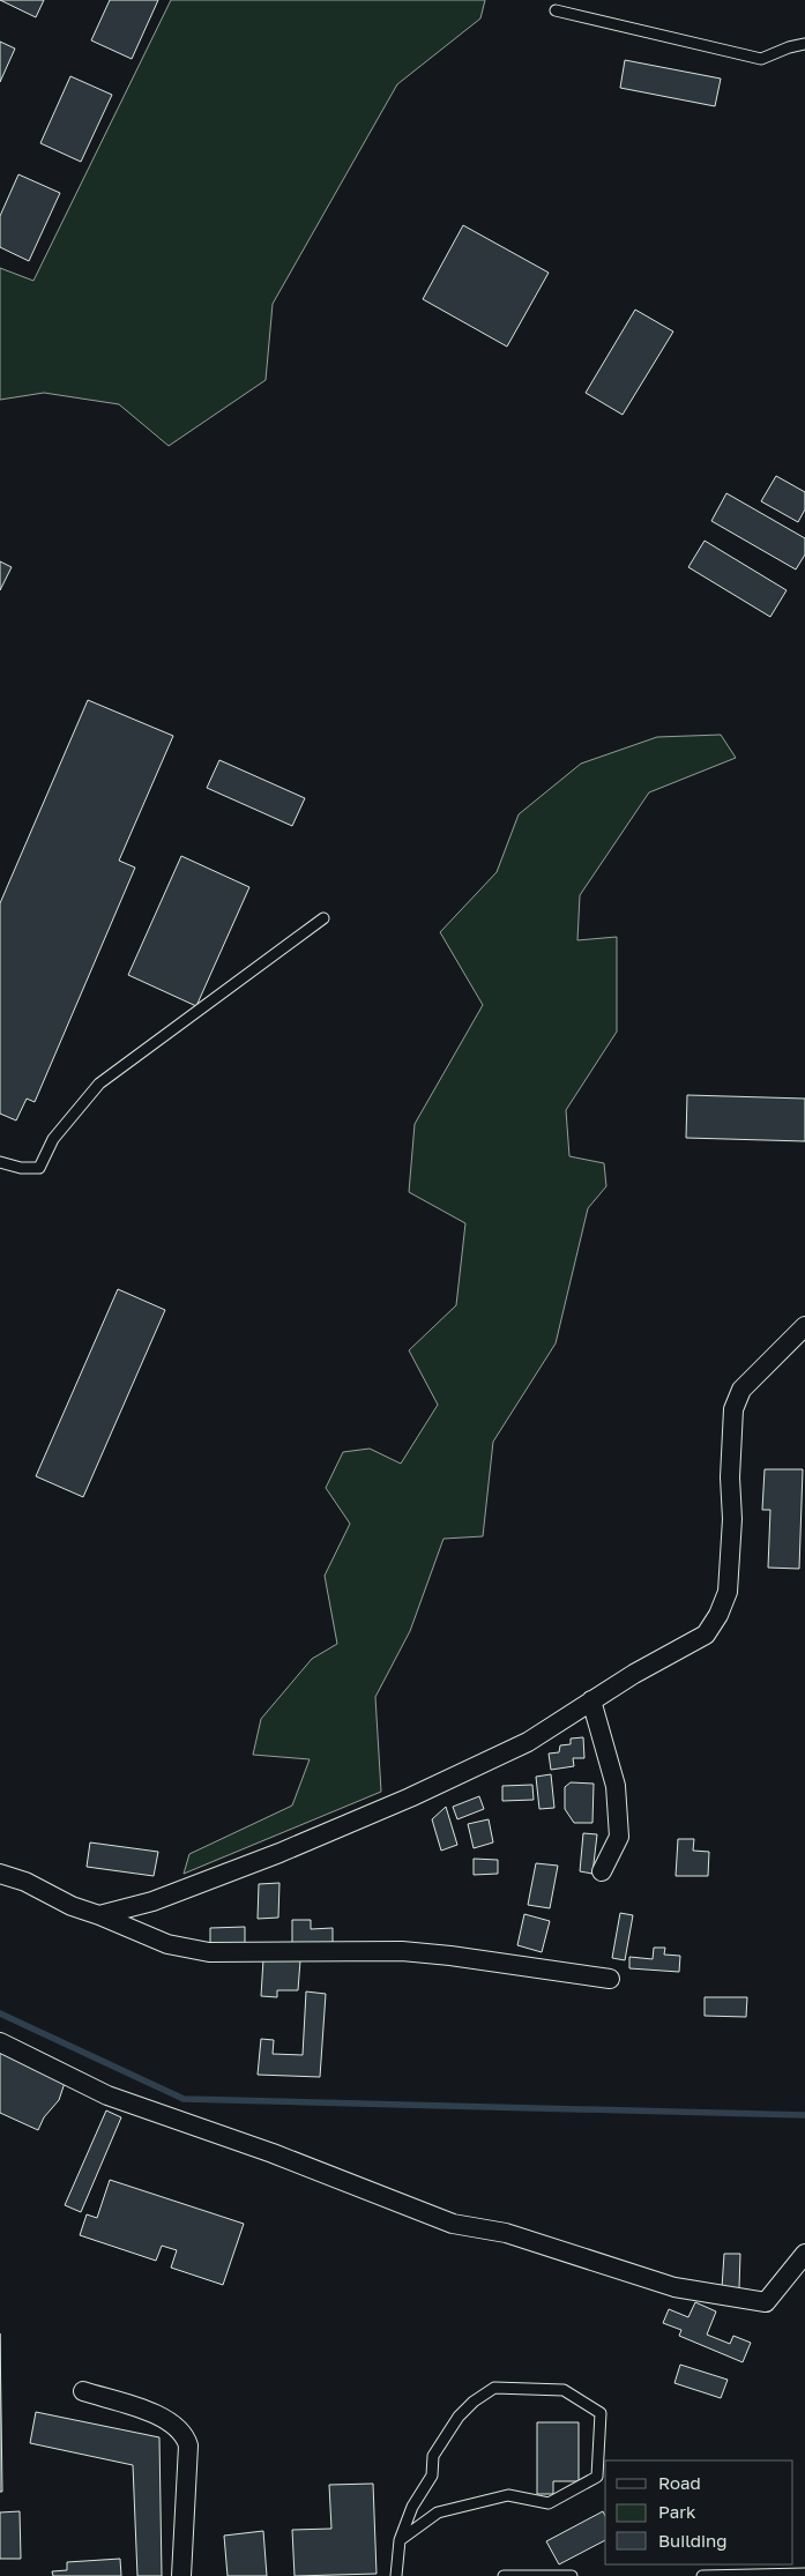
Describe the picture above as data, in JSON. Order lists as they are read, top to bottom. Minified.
{"legend":["Road","Park","Building"]}
